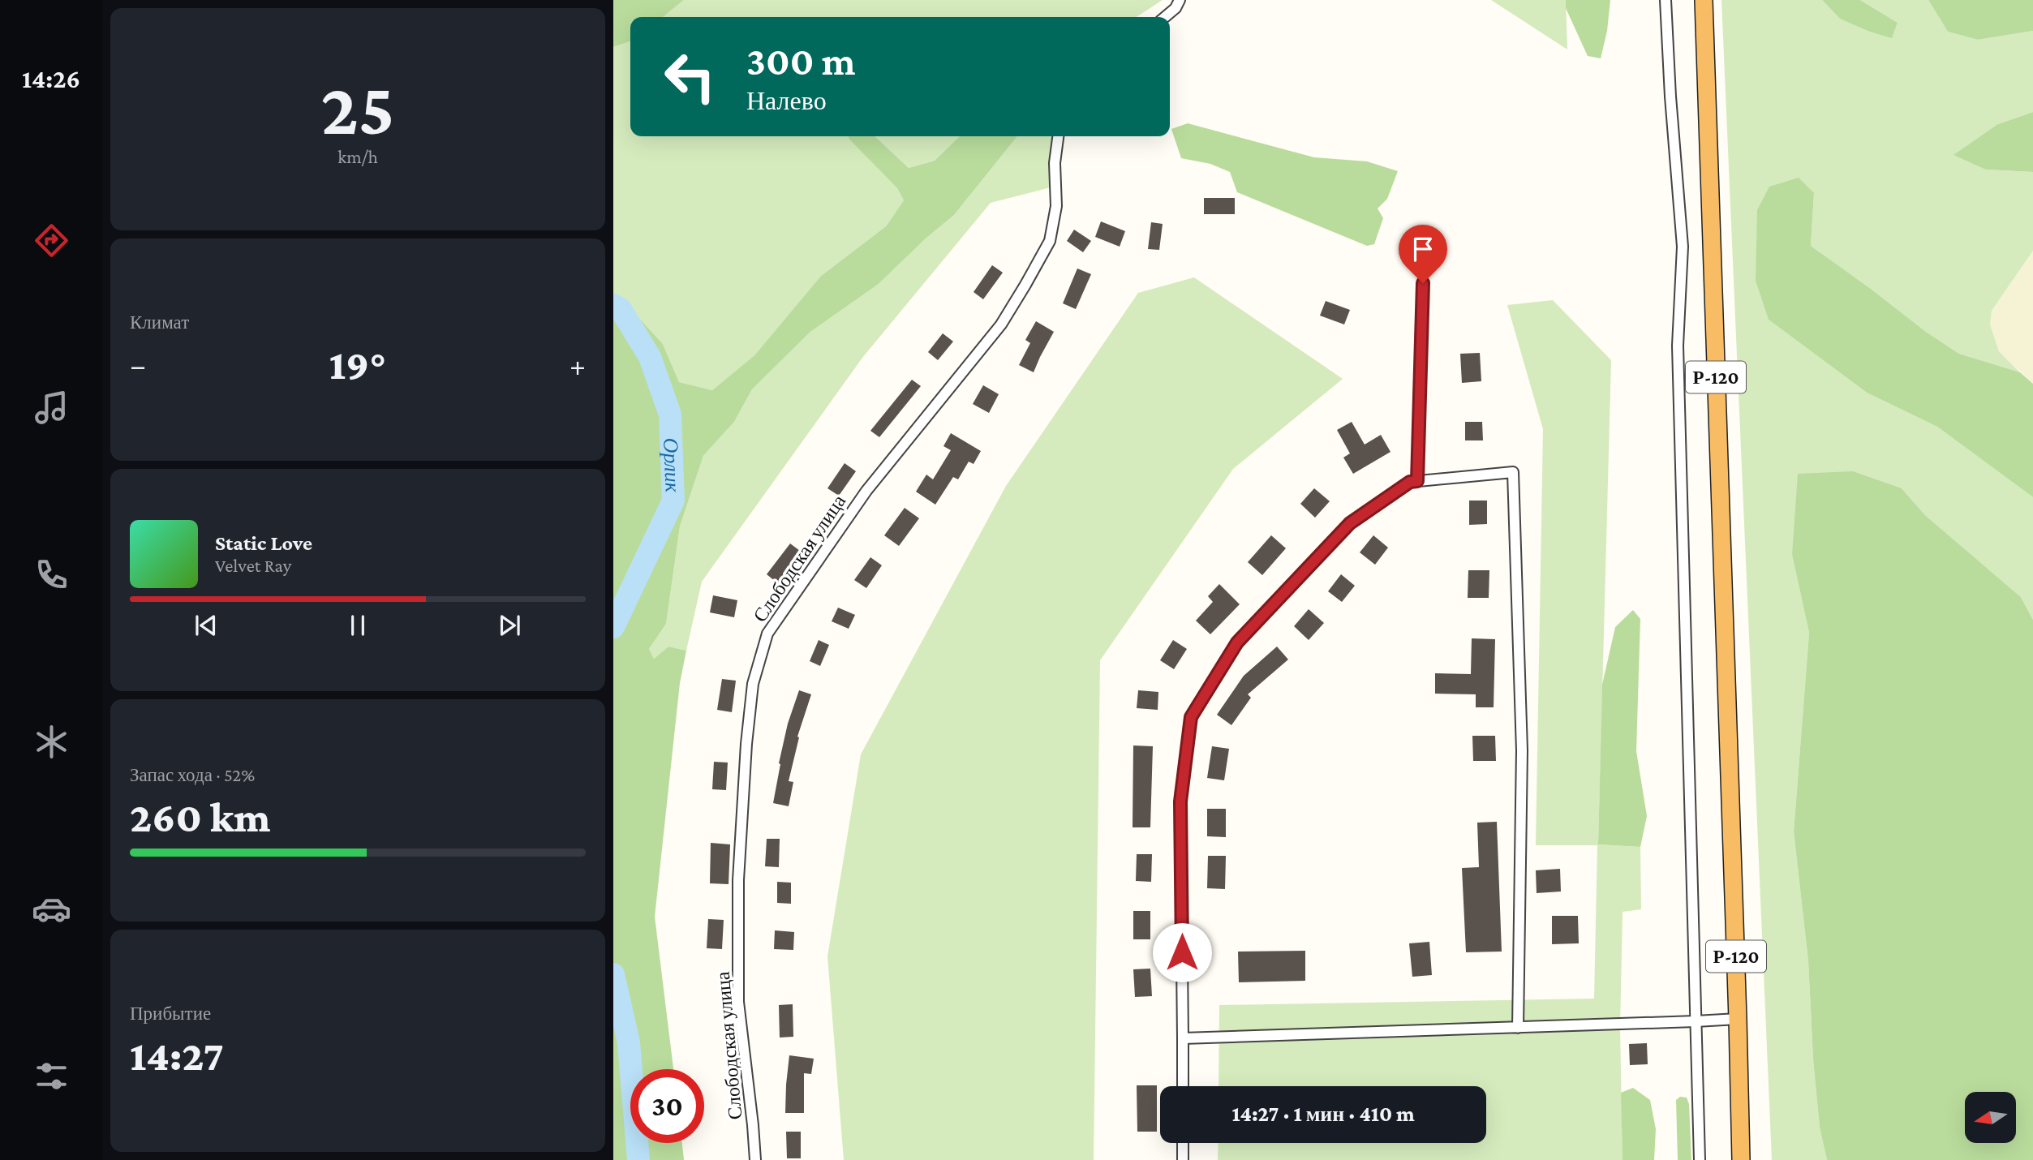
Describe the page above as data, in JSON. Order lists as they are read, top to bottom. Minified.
{"streets":{"highway":["Р-120"],"street":["Слободская улица"]},"water":["Орлик"],"north":"left","page":{"tabs":"14:26","tile":[["25","km/h"],"Климат",["Запас хода · 52%","260 km"],["Прибытие","14:27"]],"turn":["300 m","Налево"],"heat":["−","19°","+"],"song":["Static Love","Velvet Ray"],"limit":"30","trip":"14:27 · 1 мин · 410 m"}}
